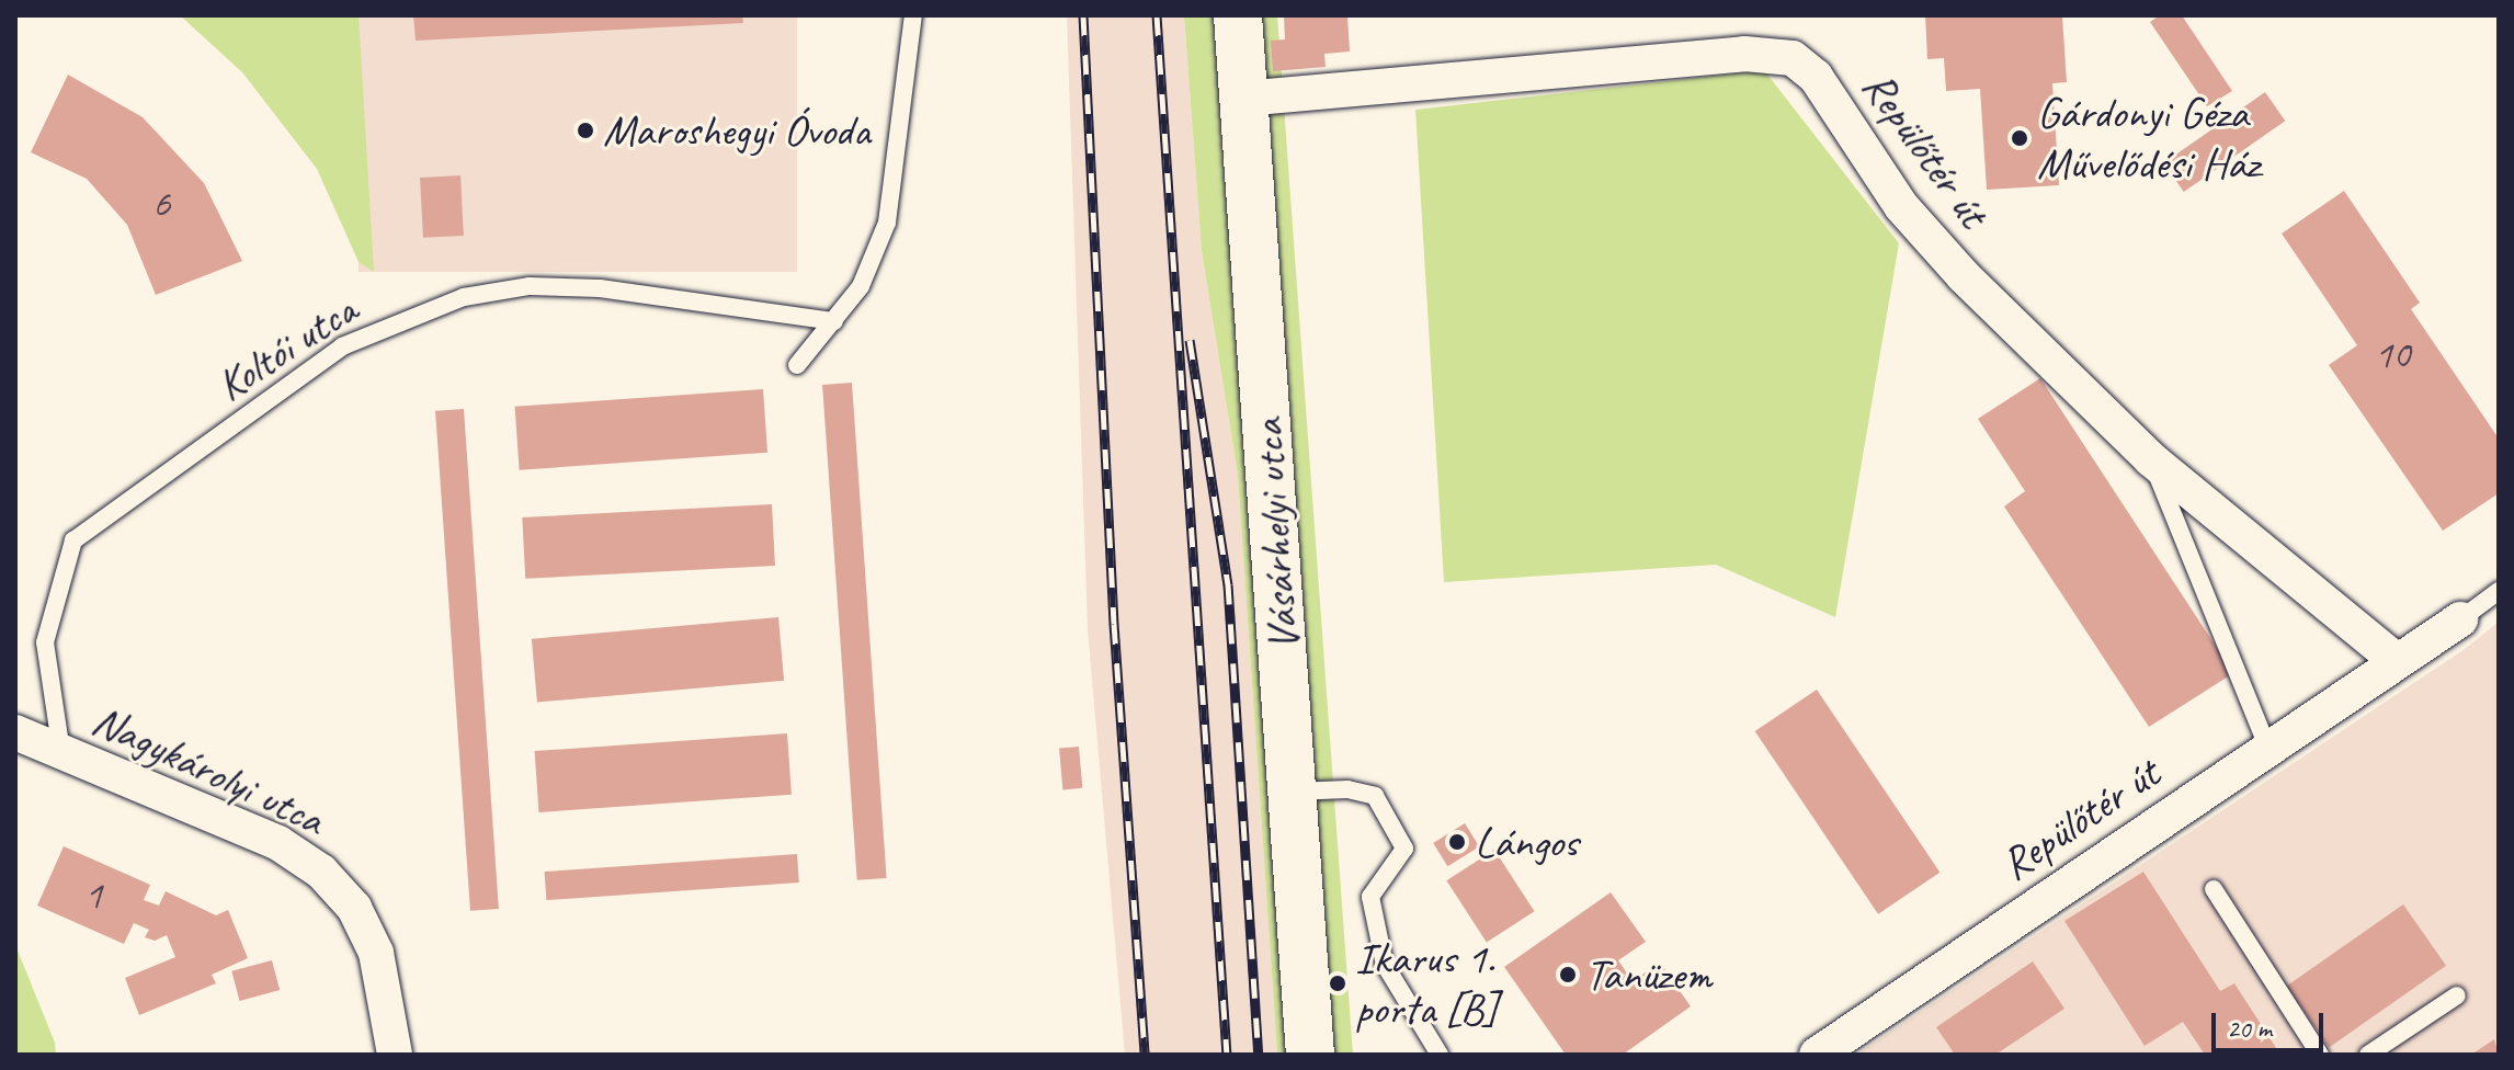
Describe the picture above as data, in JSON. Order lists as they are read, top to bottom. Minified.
{"streets":{"street":["Repülőtér út","Vásárhelyi utca","Nagykárolyi utca"],"lane":["Koltói utca"]},"crossings":[["Repülőtér út","Vásárhelyi utca"],["Koltói utca","Nagykárolyi utca"]],"places":["Maroshegyi Óvoda","Gárdonyi Géza Művelődési Ház","Lángos","Tanüzem","Ikarus 1. porta [B]"],"house_numbers":["6","10","1"],"scale_bar":"20 m"}
